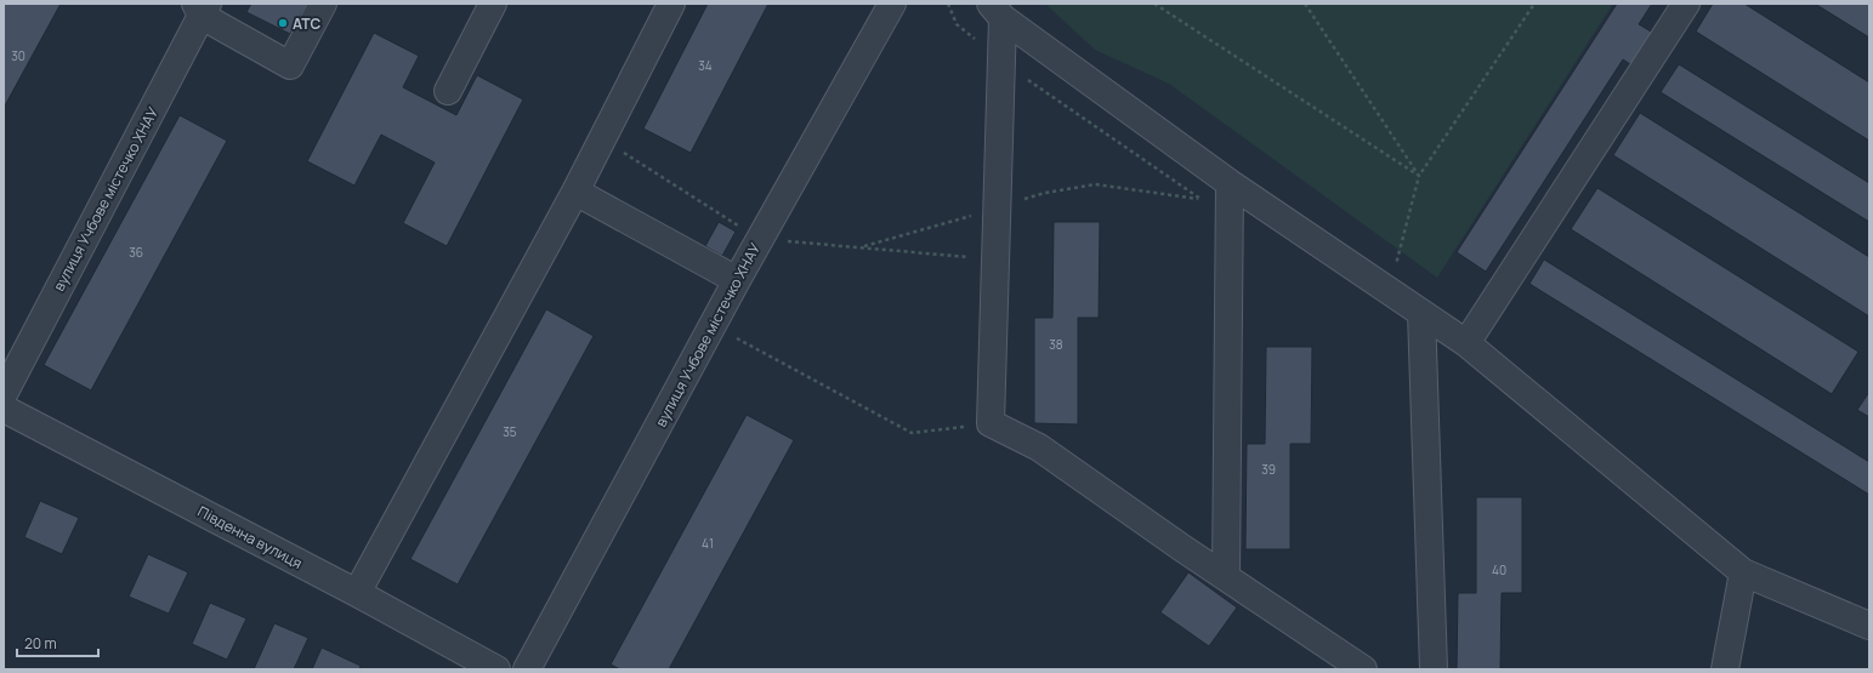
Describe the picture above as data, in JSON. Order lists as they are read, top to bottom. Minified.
{"streets":{"street":["вулиця Учбове містечко ХНАУ","Південна вулиця"]},"places":["АТС"],"house_numbers":["30","34","36","38","35","39","41","40"],"scale_bar":"20 m"}
